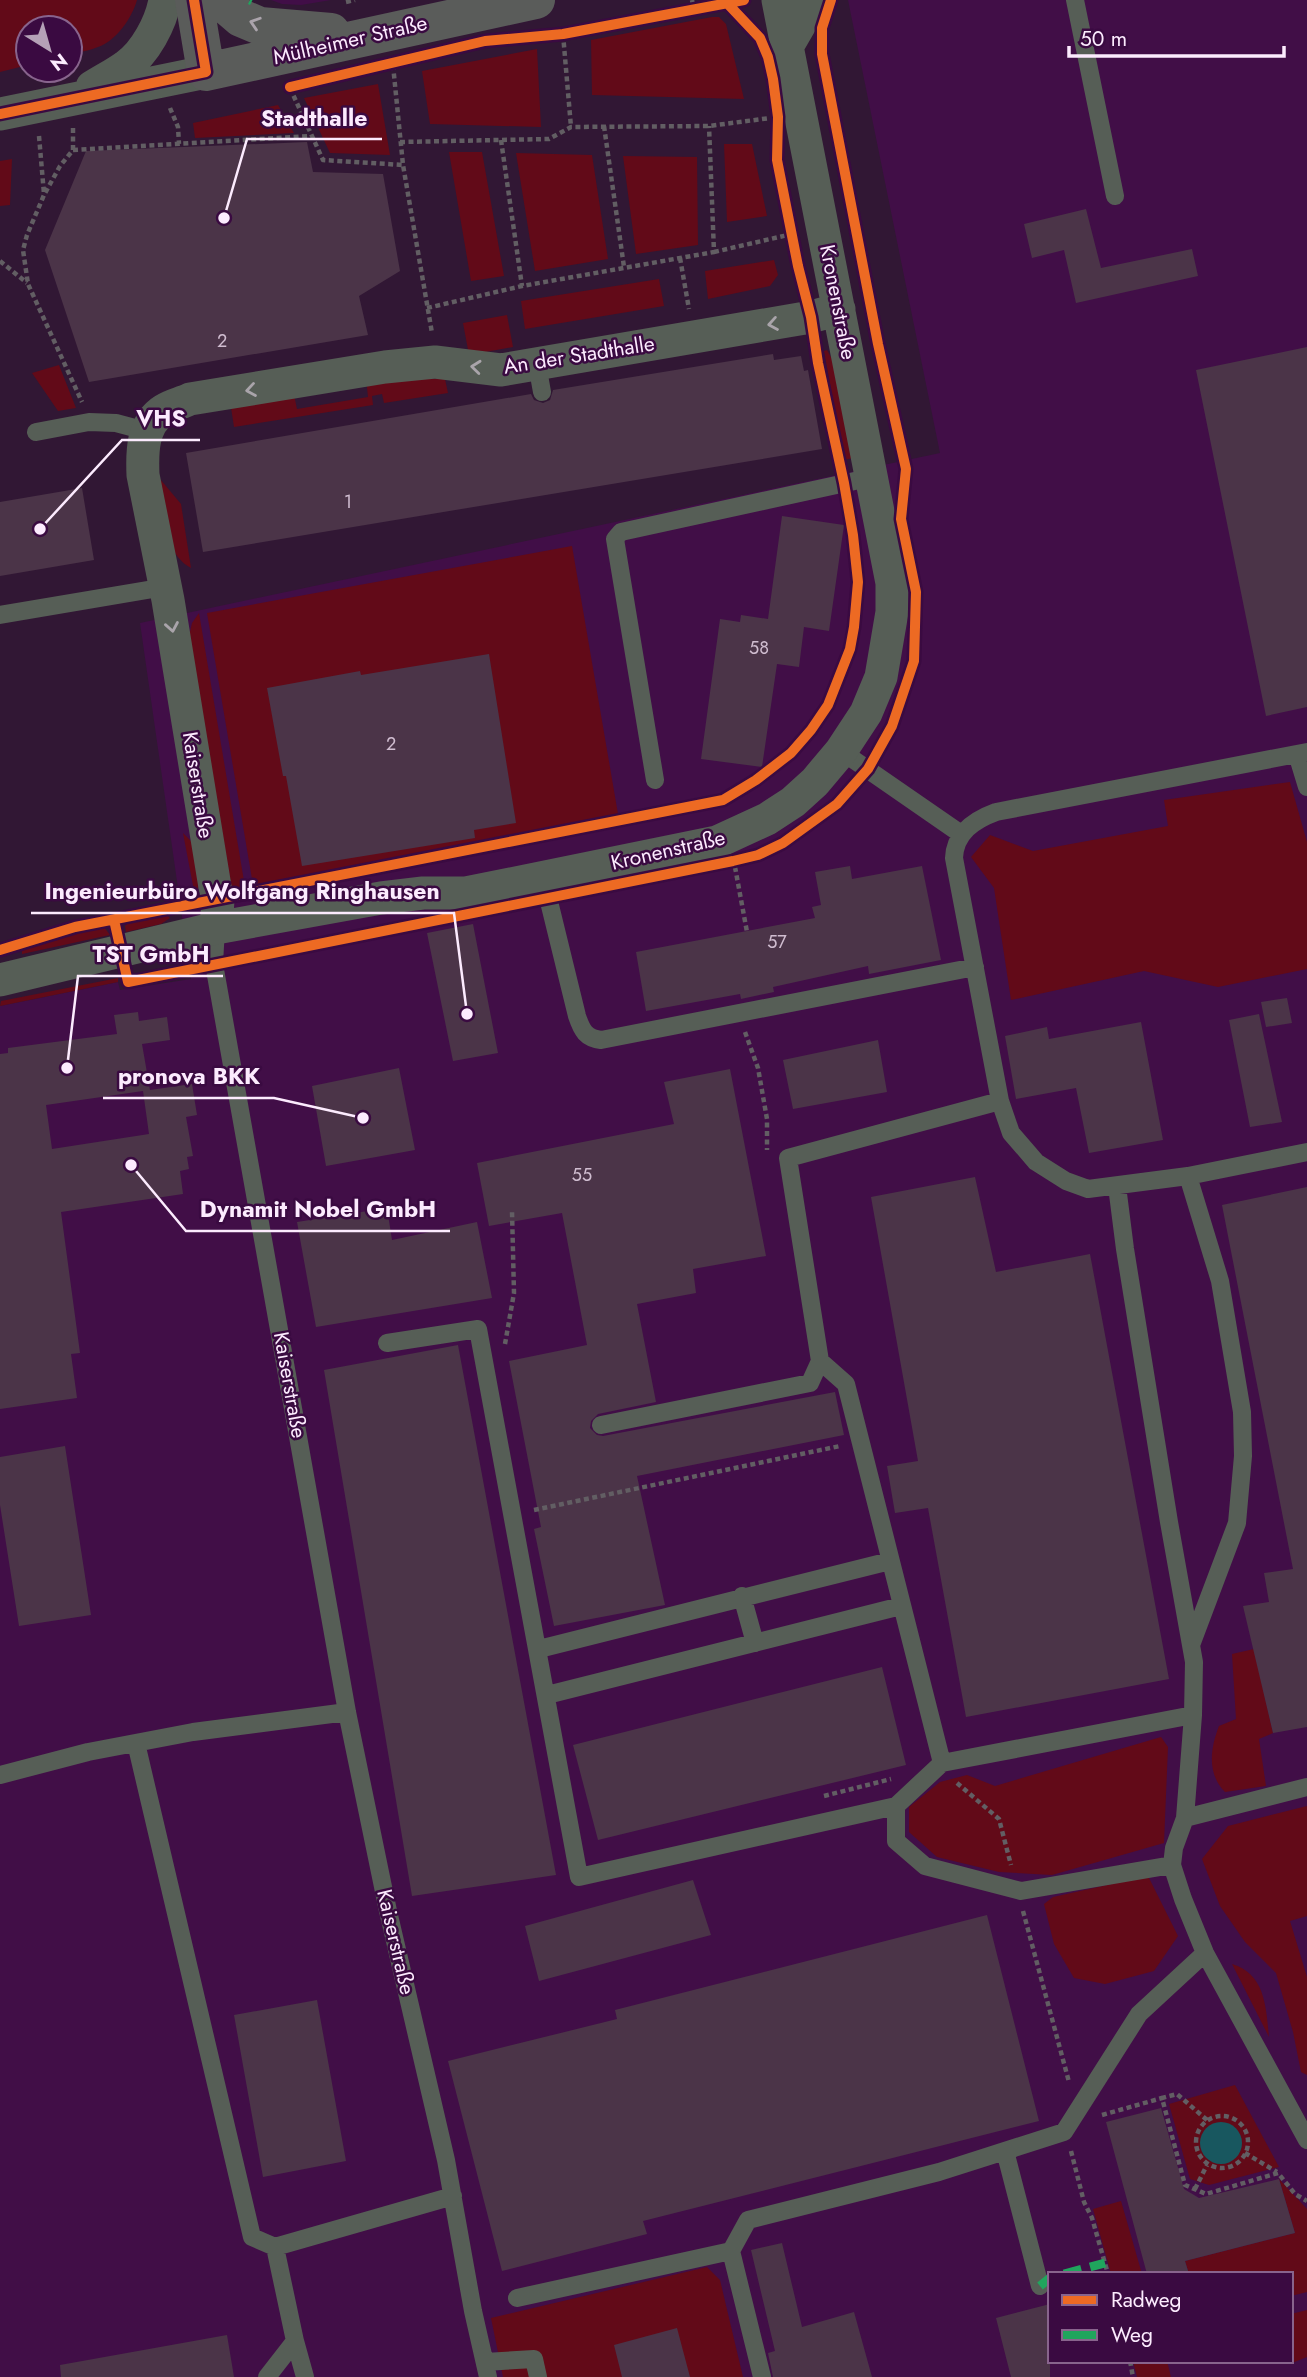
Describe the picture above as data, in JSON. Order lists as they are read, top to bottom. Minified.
{"streets":{"main road":["Mülheimer Straße"],"street":["Kronenstraße","An der Stadthalle","Kaiserstraße"]},"crossings":[["Kronenstraße","An der Stadthalle"],["Kronenstraße","Kaiserstraße"],["An der Stadthalle","Kaiserstraße"]],"one_way":["An der Stadthalle"],"places":["Stadthalle","VHS","Ingenieurbüro Wolfgang Ringhausen","TST GmbH","pronova BKK","Dynamit Nobel GmbH"],"house_numbers":["2","1","58","2","57","55"],"legend":["Radweg","Weg"],"scale_bar":"50 m","north":"bottom right"}
